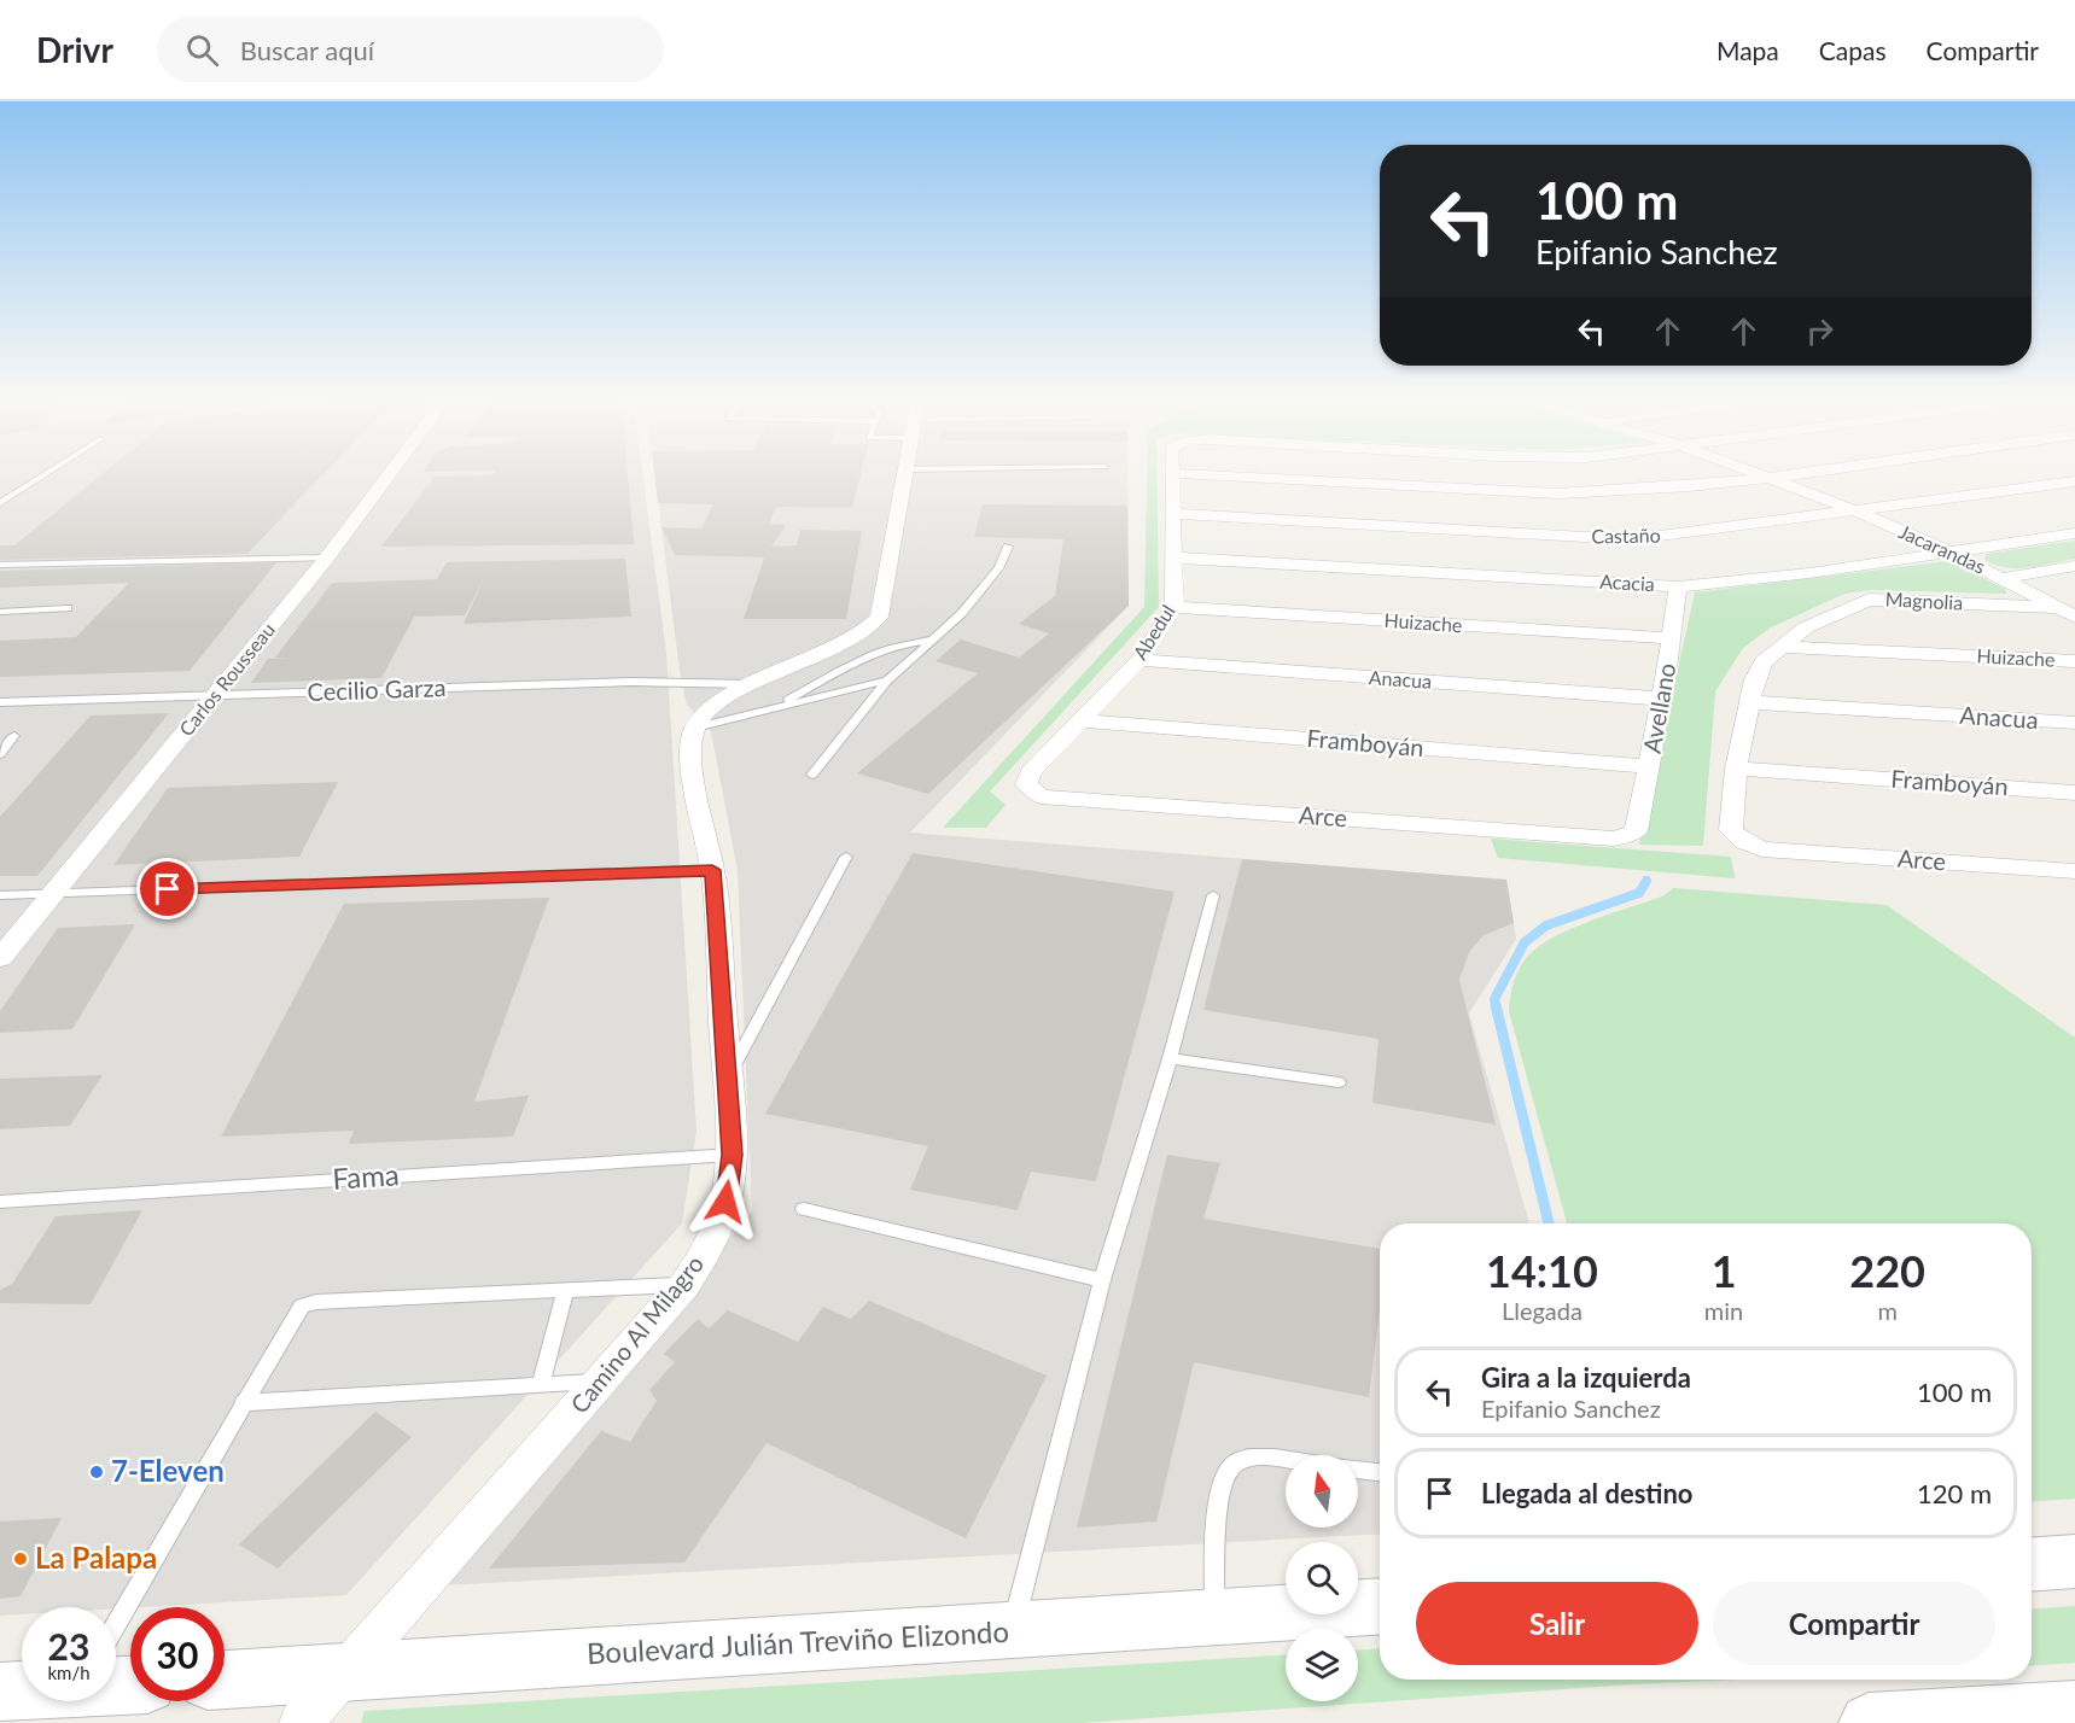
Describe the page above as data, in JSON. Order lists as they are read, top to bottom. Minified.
{"streets":{"main road":["Boulevard Julián Treviño Elizondo"],"street":["Castaño","Jacarandas","Acacia","Magnolia","Huizache","Abedul","Carlos Rousseau","Anacua","Avellano","Framboyán","Arce","Camino Al Milagro"],"lane":["Cecilio Garza","Fama"]},"crossings":[["Castaño","Jacarandas"],["Castaño","Abedul"],["Jacarandas","Acacia"],["Jacarandas","Magnolia"],["Acacia","Abedul"],["Acacia","Avellano"],["Magnolia","Huizache"],["Magnolia","Anacua"],["Magnolia","Framboyán"],["Magnolia","Arce"],["Huizache","Abedul"],["Huizache","Avellano"],["Abedul","Anacua"],["Abedul","Framboyán"],["Abedul","Arce"],["Carlos Rousseau","Cecilio Garza"],["Anacua","Avellano"],["Avellano","Framboyán"],["Avellano","Arce"],["Fama","Camino Al Milagro"],["Camino Al Milagro","Boulevard Julián Treviño Elizondo"]],"places":["7-Eleven","La Palapa"],"north":"top","page":{"header":"Drivr","search":"Buscar aquí","nav":["Mapa","Capas","Compartir"],"turn":["100 m","Epifanio Sanchez"],"eta":["14:10","Llegada","1","min","220","m"],"list":[{"name":"Gira a la izquierda","note":"Epifanio Sanchez","value":"100 m"},{"name":"Llegada al destino","value":"120 m"}],"buttons":["Salir","Compartir"],"speed":"23 km/h","limit":"30"}}
